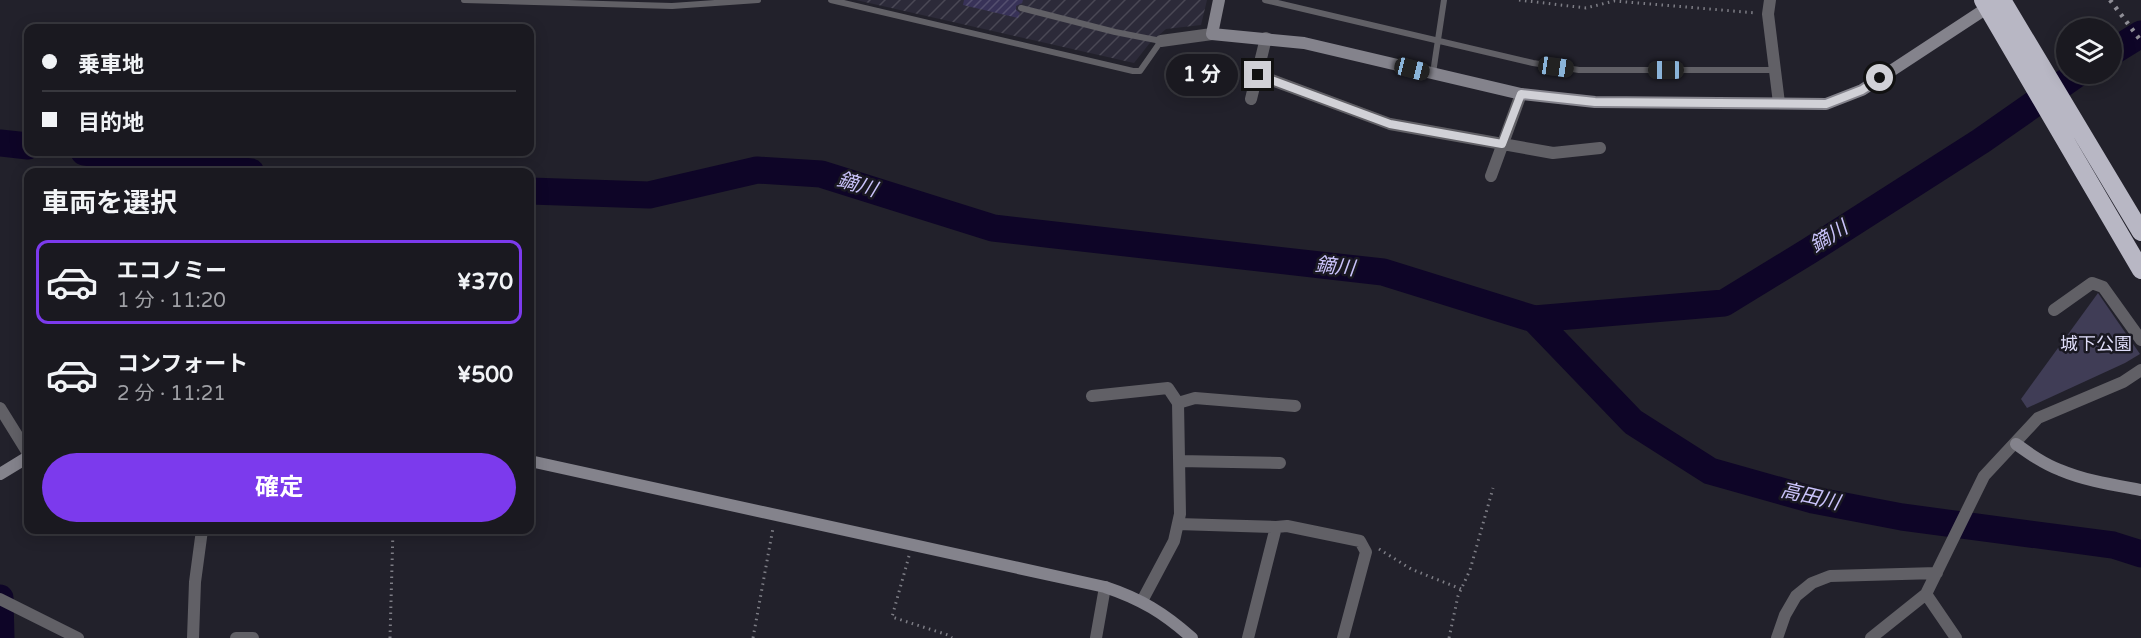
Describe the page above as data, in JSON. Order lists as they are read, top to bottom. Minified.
{"water":["鏑川","高田川"],"parks":["城下公園"],"page":{"banner":["乗車地","目的地"],"bubble":"1 分","heading":"車両を選択","list":[{"name":"エコノミー","note":"1 分 · 11:20","value":"¥370"},{"name":"コンフォート","note":"2 分 · 11:21","value":"¥500"}],"buttons":"確定"}}
